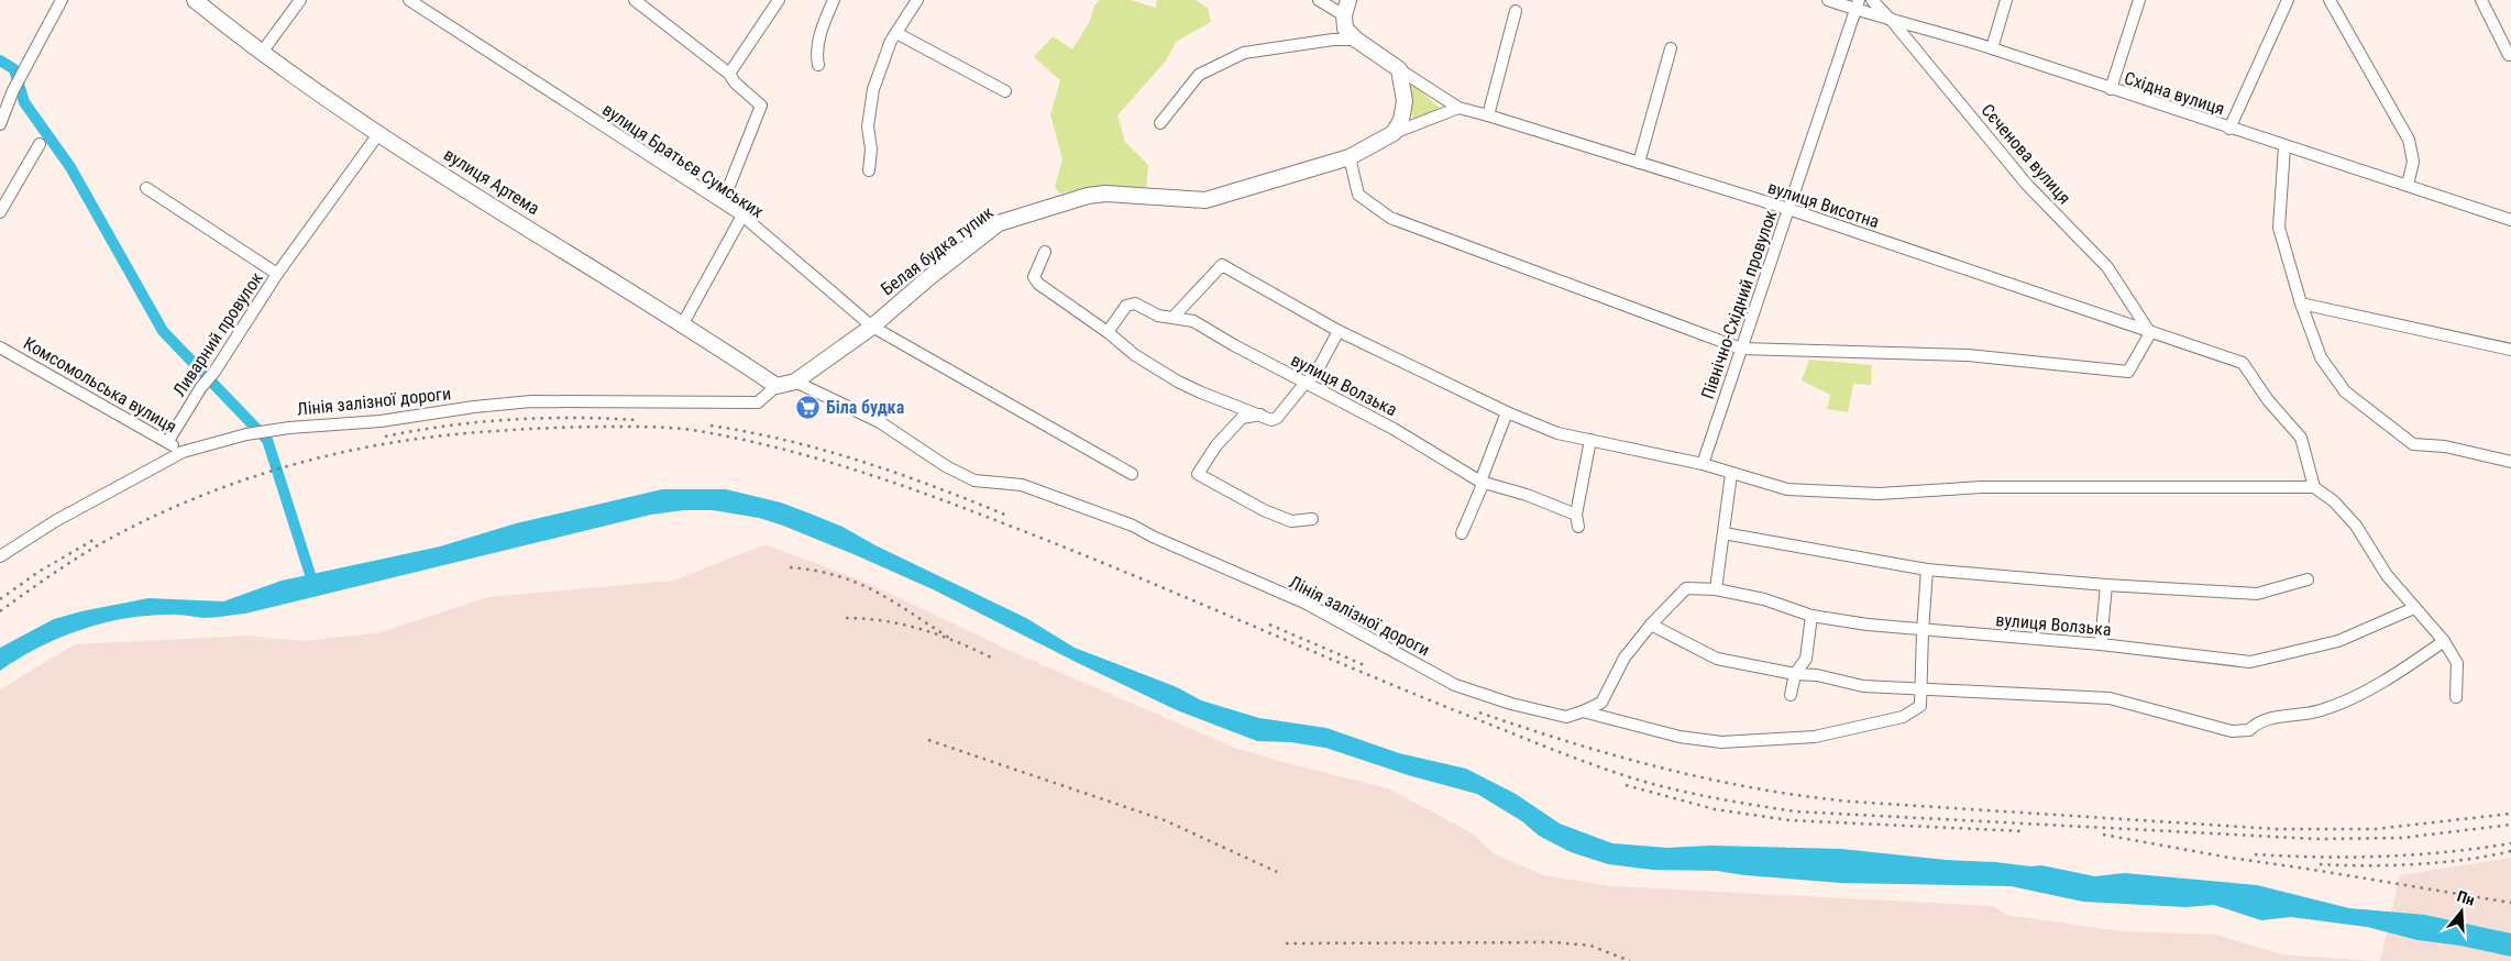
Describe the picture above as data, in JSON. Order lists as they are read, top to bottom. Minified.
{"streets":{"street":["Східна вулиця","Сєченова вулиця","вулиця Братьєв Сумських","вулиця Артема","вулиця Висотна","Белая будка тупик","Північно-Східний провулок","Ливарний провулок","Комсомольська вулиця","вулиця Волзька","Лінія залізної дороги"]},"crossings":[["Східна вулиця","Сєченова вулиця"],["Східна вулиця","Північно-Східний провулок"],["Сєченова вулиця","вулиця Висотна"],["вулиця Братьєв Сумських","Белая будка тупик"],["вулиця Артема","Белая будка тупик"],["вулиця Артема","Ливарний провулок"],["вулиця Артема","Лінія залізної дороги"],["вулиця Висотна","Північно-Східний провулок"],["Белая будка тупик","Лінія залізної дороги"],["Ливарний провулок","Комсомольська вулиця"],["Комсомольська вулиця","Лінія залізної дороги"]],"places":{"supermarket":["Біла будка"]},"north":"top"}
